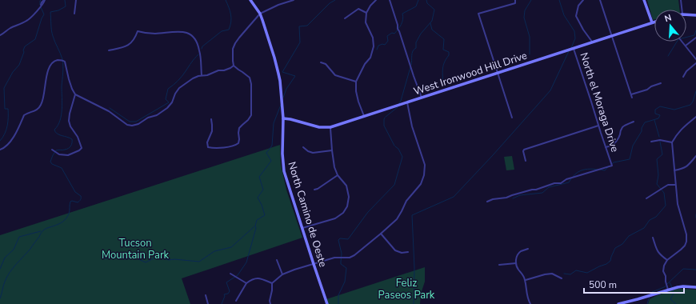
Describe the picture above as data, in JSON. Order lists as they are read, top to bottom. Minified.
{"streets":{"street":["West Ironwood Hill Drive","North el Moraga Drive","North Camino de Oeste"]},"crossings":[["West Ironwood Hill Drive","North el Moraga Drive"],["West Ironwood Hill Drive","North Camino de Oeste"]],"parks":["Tucson Mountain Park","Feliz Paseos Park"],"scale_bar":"500 m","north":"top"}
